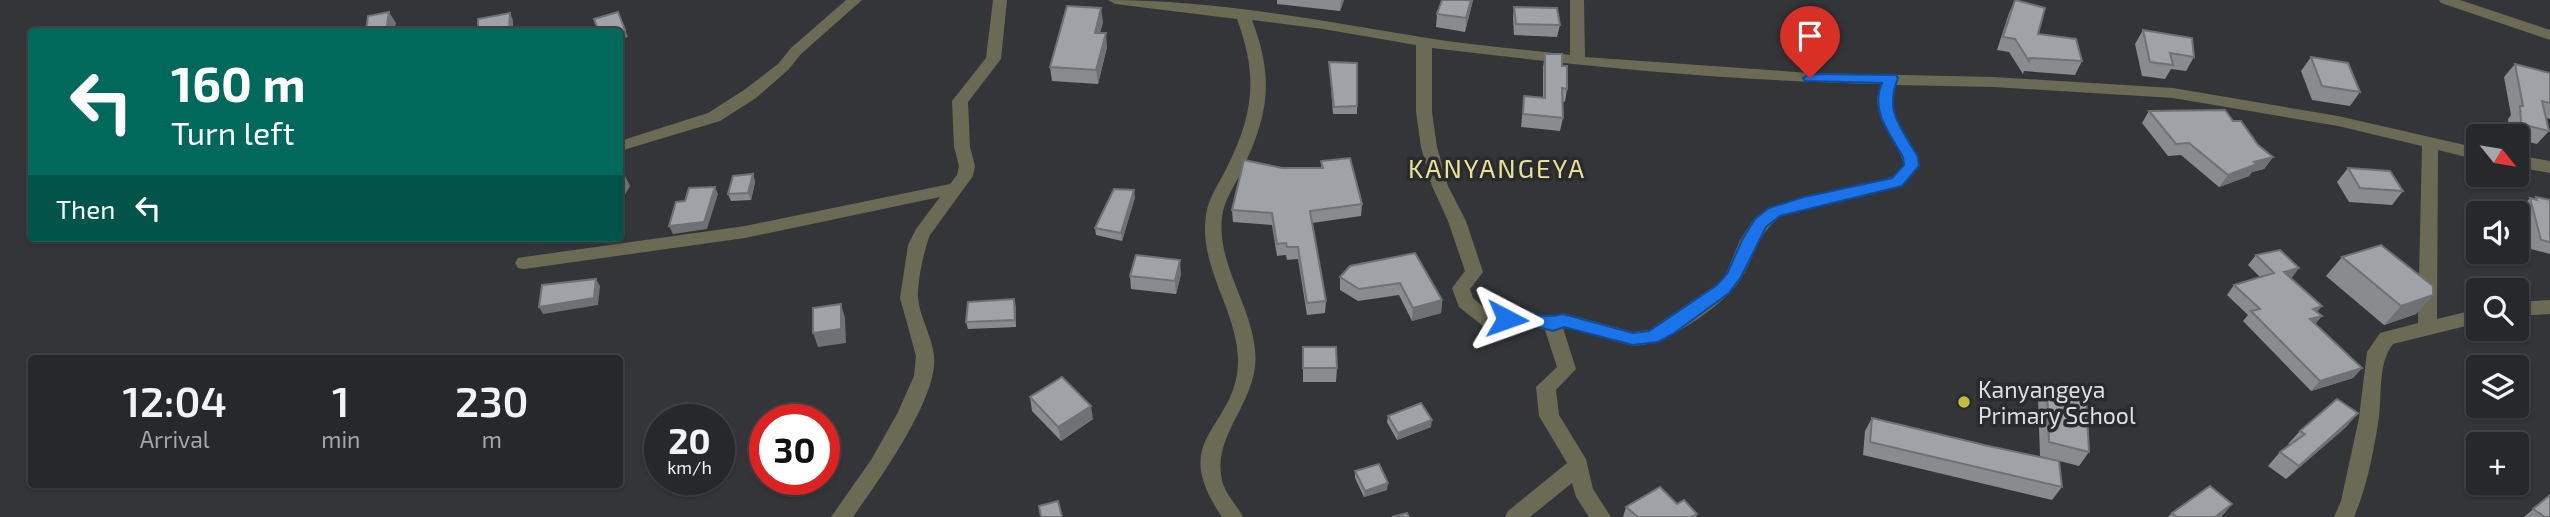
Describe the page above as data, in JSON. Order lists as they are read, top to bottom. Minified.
{"districts":["KANYANGEYA"],"places":["Kanyangeya Primary School"],"north":"bottom right","page":{"turn":["160 m","Turn left"],"map_buttons":"+","then":"Then","eta":["12:04","Arrival","1","min","230","m"],"speed":"20 km/h","limit":"30"}}
